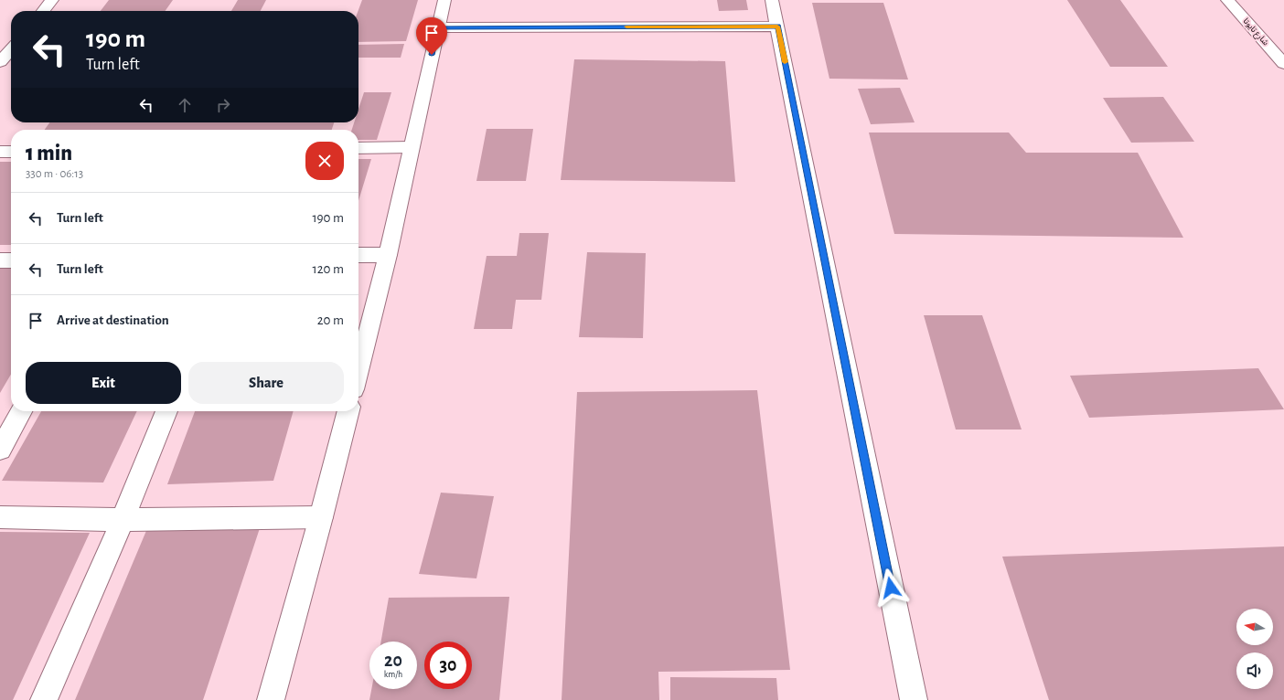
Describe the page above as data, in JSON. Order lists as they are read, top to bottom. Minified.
{"streets":{"street":["شارع تايوتا"]},"north":"left","page":{"turn":["190 m","Turn left"],"heading":["1 min","330 m · 06:13"],"list":[{"name":"Turn left","value":"190 m"},{"name":"Turn left","value":"120 m"},{"name":"Arrive at destination","value":"20 m"}],"buttons":["Exit","Share"],"speed":"20 km/h","limit":"30"}}
